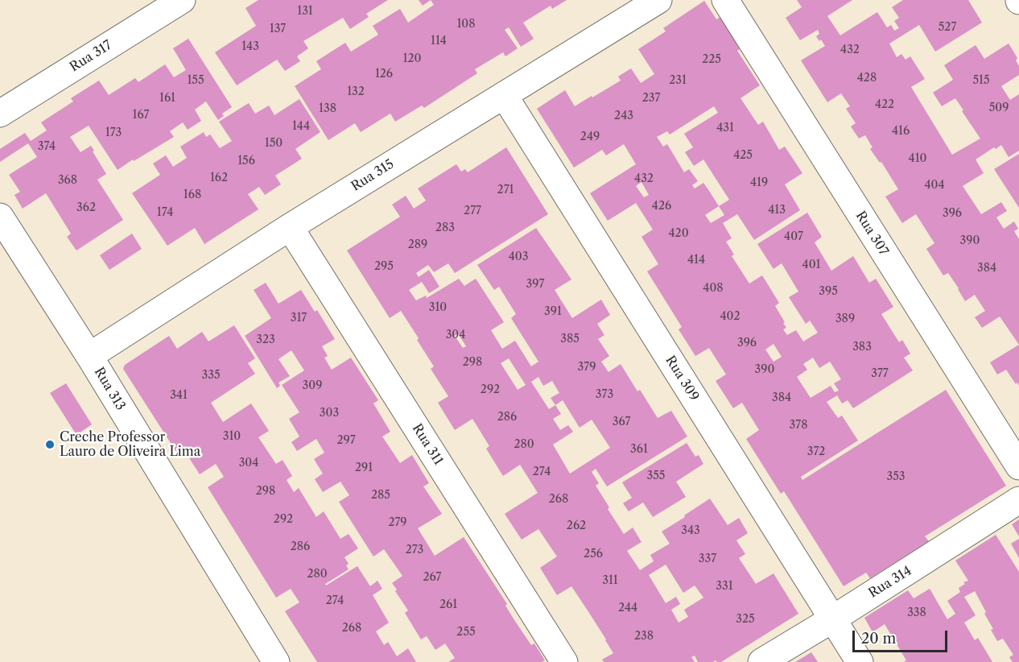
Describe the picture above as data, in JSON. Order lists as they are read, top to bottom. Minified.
{"streets":{"street":["Rua 317","Rua 315","Rua 307","Rua 309","Rua 313","Rua 311","Rua 314"]},"crossings":[["Rua 315","Rua 309"],["Rua 315","Rua 313"],["Rua 315","Rua 311"],["Rua 309","Rua 314"]],"places":["Creche Professor Lauro de Oliveira Lima"],"house_numbers":["131","108","527","137","114","143","432","120","225","126","428","155","231","515","132","161","237","422","509","138","167","243","144","431","416","173","249","150","374","425","410","156","162","432","368","419","404","271","168","426","362","413","277","174","396","283","420","407","390","289","403","414","401","295","384","397","408","395","310","391","402","317","389","304","385","323","396","383","298","379","390","377","335","309","292","373","341","384","303","286","367","378","310","297","280","361","372","304","291","274","355","353","298","285","268","292","279","262","343","286","273","256","337","280","267","311","331","274","261","244","338","325","268","255","238"],"scale_bar":"20 m"}
